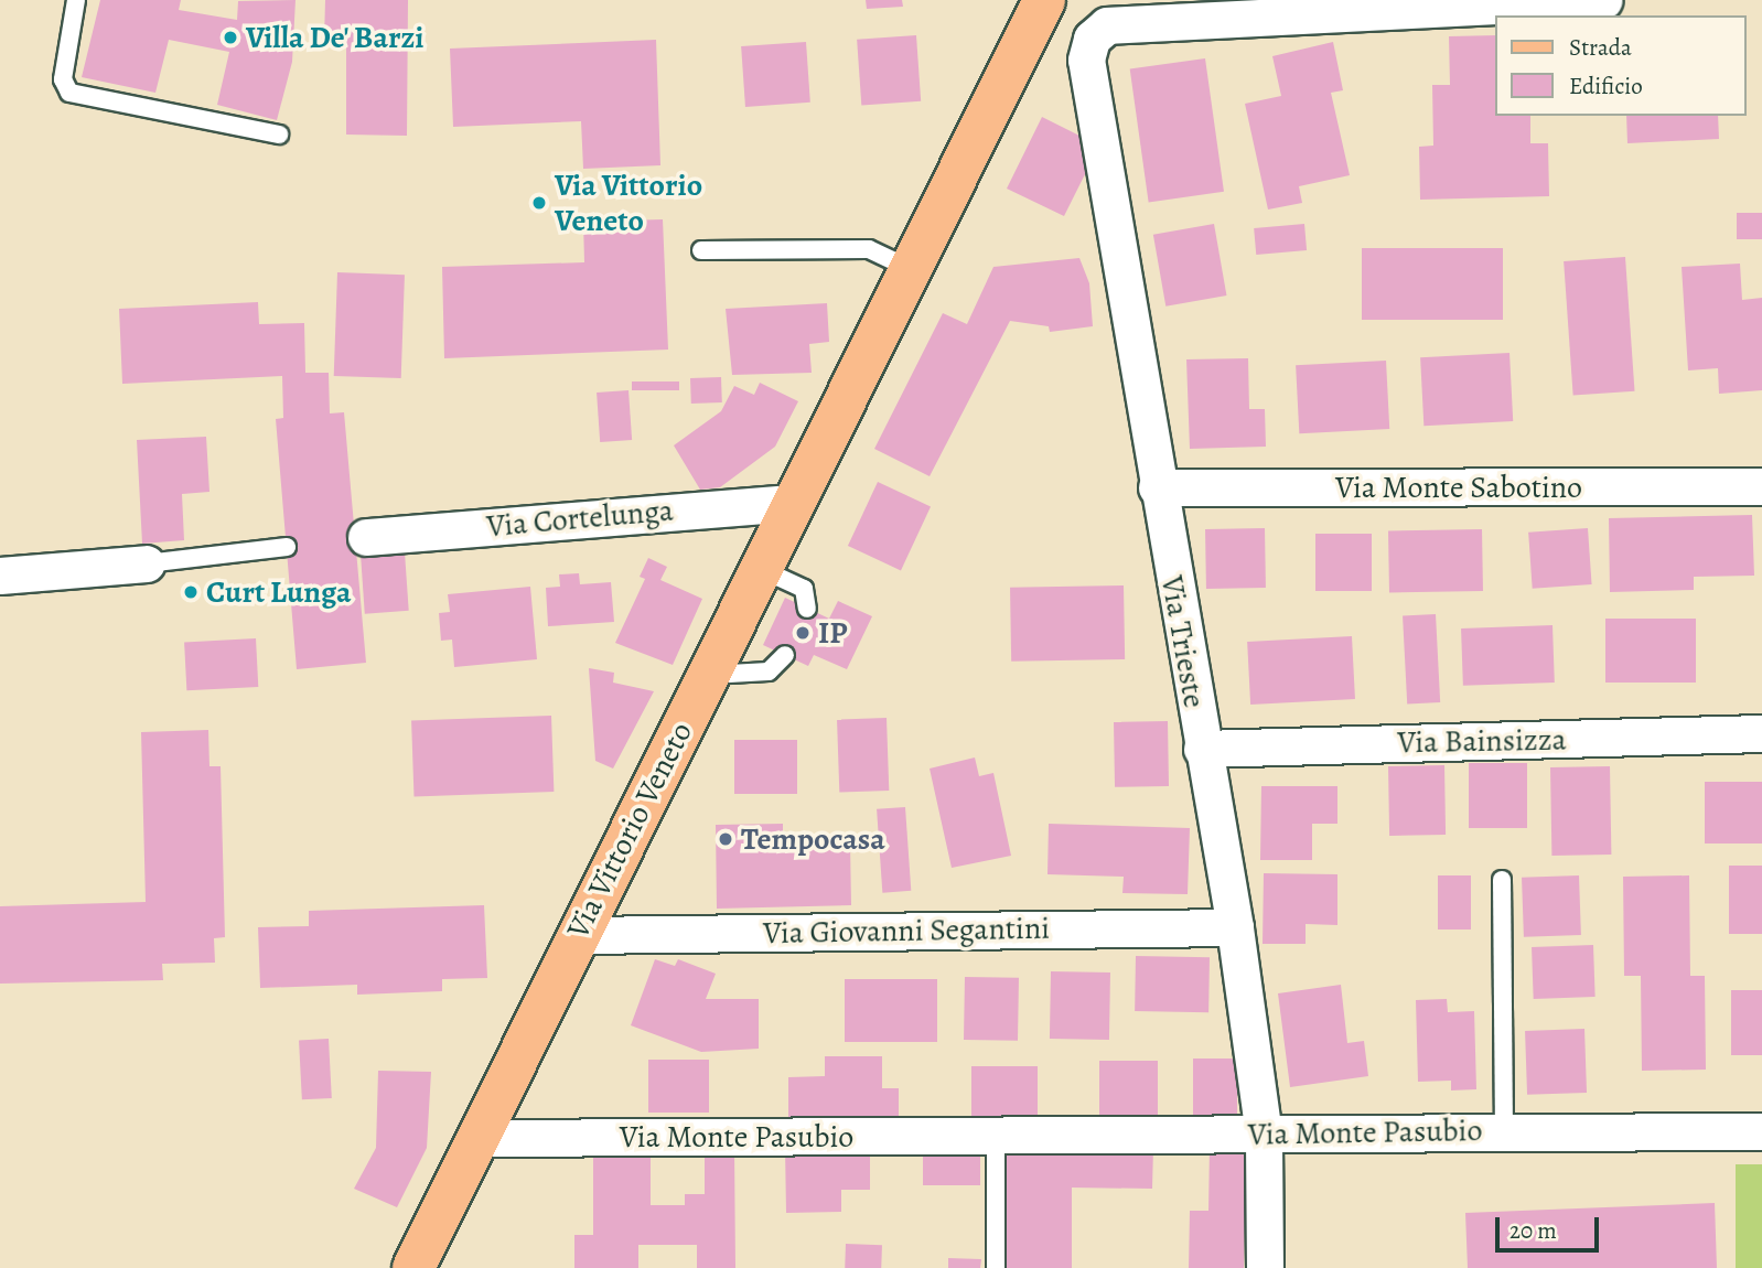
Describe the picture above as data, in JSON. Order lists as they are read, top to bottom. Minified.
{"streets":{"main road":["Via Vittorio Veneto"],"street":["Via Monte Sabotino","Via Cortelunga","Via Trieste","Via Bainsizza","Via Giovanni Segantini","Via Monte Pasubio"]},"crossings":[["Via Monte Sabotino","Via Trieste"],["Via Cortelunga","Via Vittorio Veneto"],["Via Trieste","Via Bainsizza"],["Via Trieste","Via Giovanni Segantini"],["Via Trieste","Via Monte Pasubio"],["Via Vittorio Veneto","Via Giovanni Segantini"],["Via Vittorio Veneto","Via Monte Pasubio"]],"places":["Villa De' Barzi","Via Vittorio Veneto","Curt Lunga","IP","Tempocasa"],"legend":["Strada","Edificio"],"scale_bar":"20 m"}
